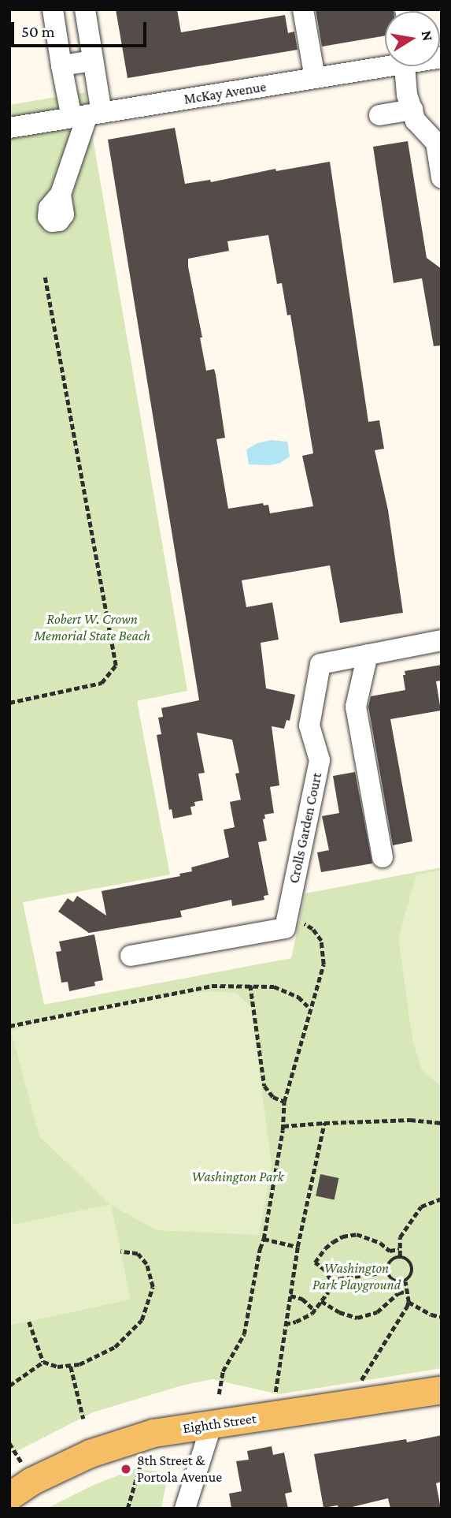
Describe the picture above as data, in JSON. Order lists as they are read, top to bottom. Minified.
{"streets":{"main road":["Eighth Street"],"street":["McKay Avenue","Crolls Garden Court"]},"parks":["Robert W. Crown Memorial State Beach","Washington Park","Washington Park Playground"],"places":["8th Street & Portola Avenue"],"scale_bar":"50 m","north":"right"}
